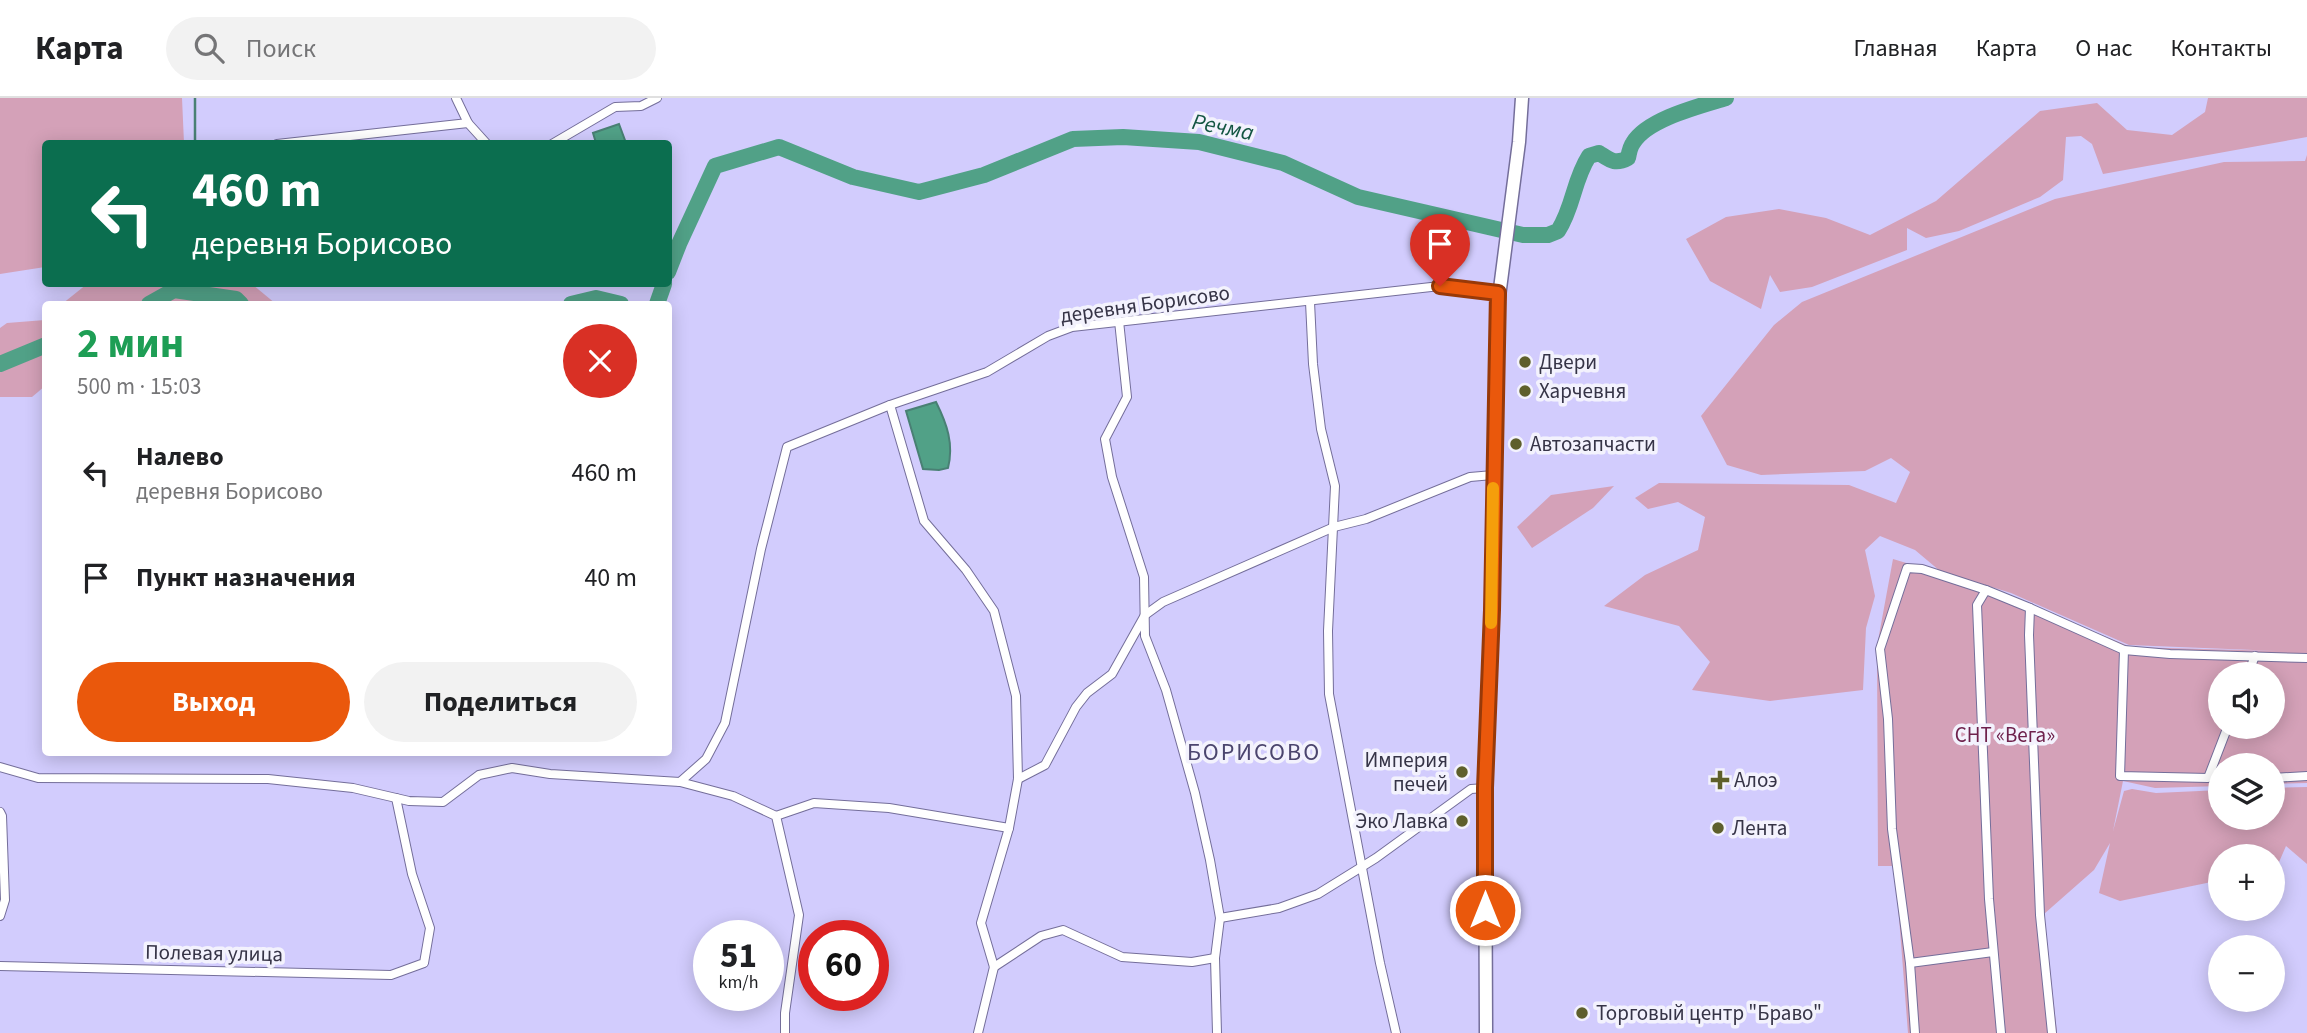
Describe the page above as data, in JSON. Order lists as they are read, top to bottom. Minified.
{"streets":{"street":["деревня Борисово","Полевая улица"]},"districts":["БОРИСОВО"],"water":["Речма"],"parks":["СНТ «Вега»"],"places":{"other":["Двери","Харчевня","Автозапчасти","Империя печей","Эко Лавка","Лента","Торговый центр \"Браво\""],"health":["Алоэ"]},"page":{"header":"Карта","search":"Поиск","nav":["Главная","Карта","О нас","Контакты"],"turn":["460 m","деревня Борисово"],"heading":["2 мин","500 m · 15:03"],"list":[{"name":"Налево","note":"деревня Борисово","value":"460 m"},{"name":"Пункт назначения","value":"40 m"}],"buttons":["Выход","Поделиться"],"map_buttons":["+","−"],"speed":"51 km/h","limit":"60"}}
